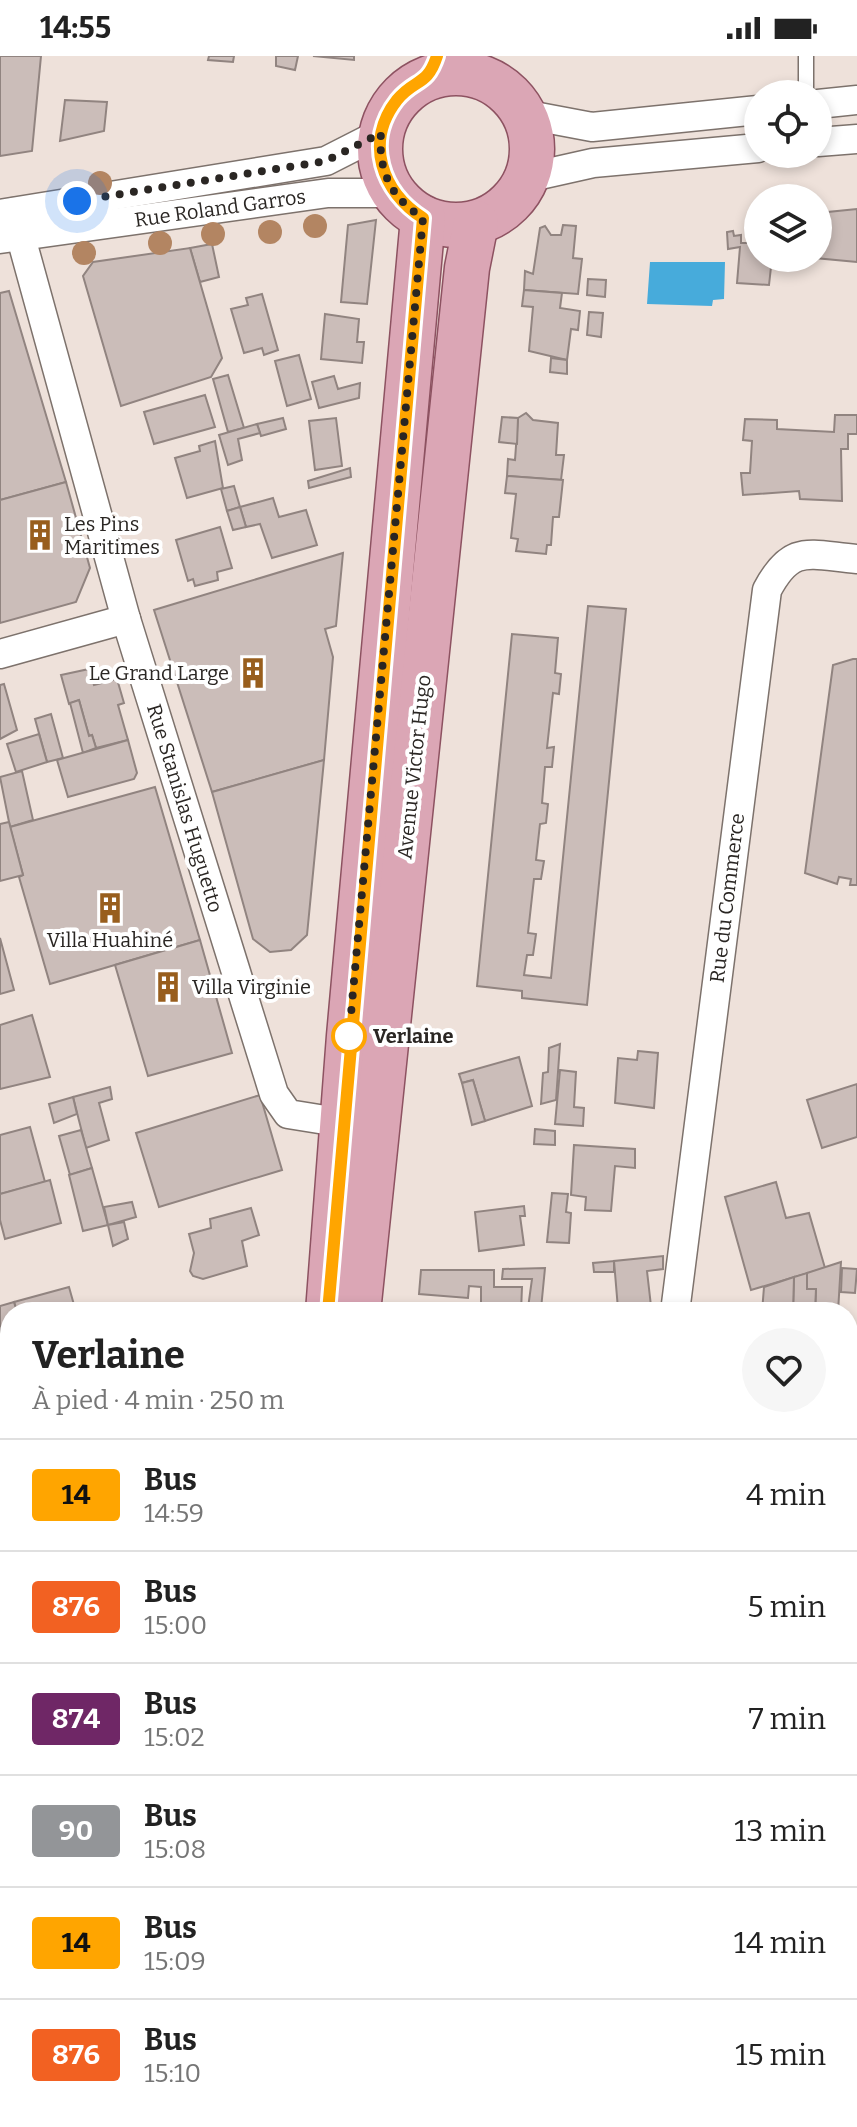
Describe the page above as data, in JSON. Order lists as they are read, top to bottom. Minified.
{"streets":{"main road":["Avenue Victor Hugo"],"street":["Rue Roland Garros","Rue Stanislas Huguetto","Rue du Commerce"]},"crossings":[["Rue Roland Garros","Avenue Victor Hugo"],["Rue Roland Garros","Rue Stanislas Huguetto"],["Avenue Victor Hugo","Rue Stanislas Huguetto"]],"places":{"building":["Les Pins Maritimes","Le Grand Large","Villa Huahiné","Villa Virginie"],"other":["Verlaine"]},"lines":["bus line 14"],"page":{"status":"14:55","heading":["Verlaine","À pied · 4 min · 250 m"],"list":[{"mark":"14","name":"Bus","note":"14:59","value":"4 min"},{"mark":"876","name":"Bus","note":"15:00","value":"5 min"},{"mark":"874","name":"Bus","note":"15:02","value":"7 min"},{"mark":"90","name":"Bus","note":"15:08","value":"13 min"},{"mark":"14","name":"Bus","note":"15:09","value":"14 min"},{"mark":"876","name":"Bus","note":"15:10","value":"15 min"}]}}
